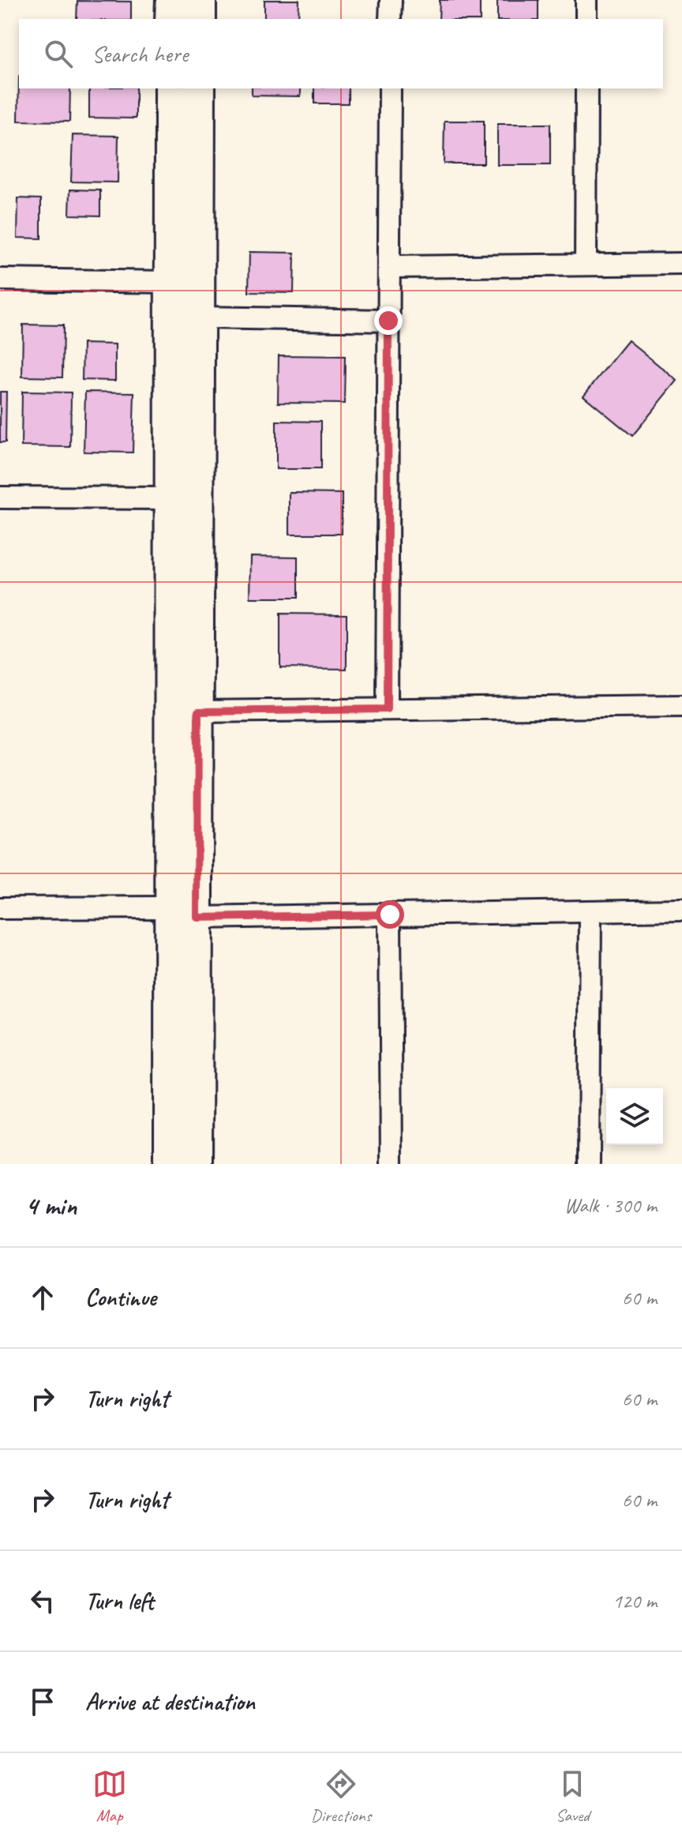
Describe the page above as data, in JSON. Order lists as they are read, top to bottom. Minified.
{"page":{"search":"Search here","heading":["4 min","Walk · 300 m"],"list":[["Continue","60 m"],["Turn right","60 m"],["Turn right","60 m"],["Turn left","120 m"],"Arrive at destination"],"nav":["Map","Directions","Saved"]}}
